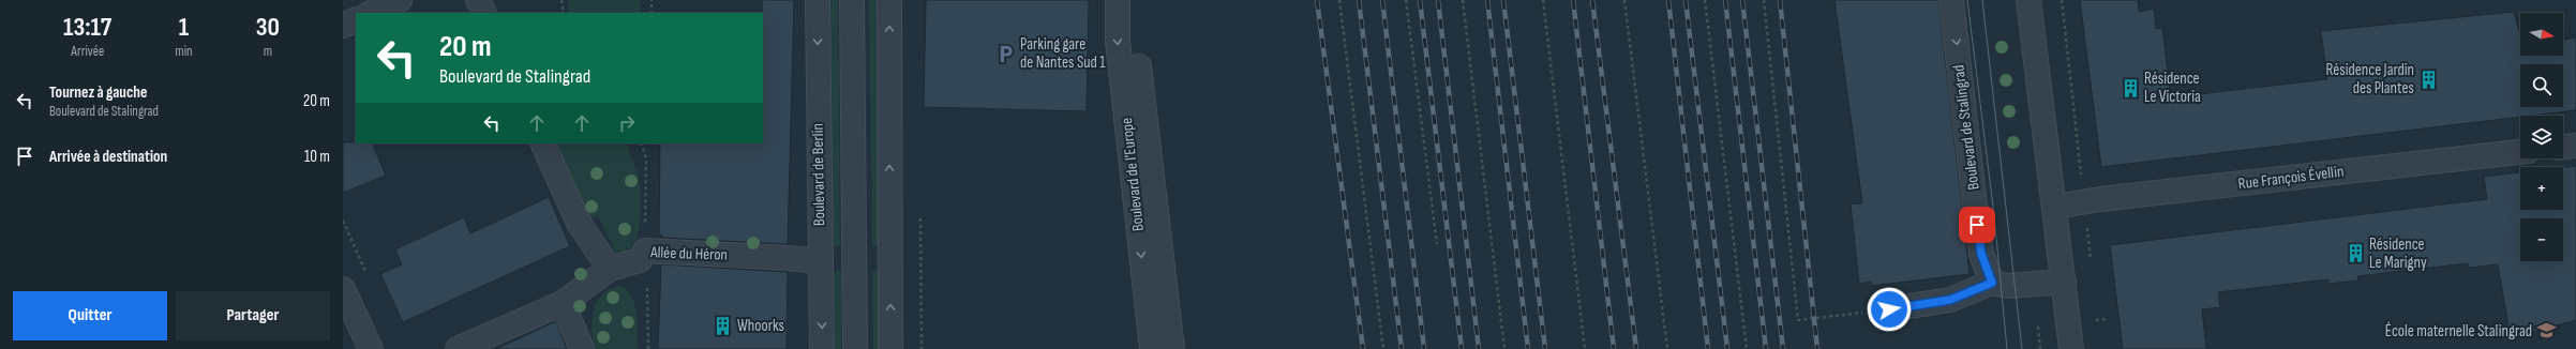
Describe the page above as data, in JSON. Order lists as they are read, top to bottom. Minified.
{"streets":{"street":["Boulevard de Stalingrad","Boulevard de Berlin","Boulevard de l'Europe","Rue François Évellin","Allée du Héron"]},"crossings":[["Boulevard de Berlin","Allée du Héron"]],"places":{"parking":["Parking gare de Nantes Sud 1"],"building":["Résidence Jardin des Plantes","Résidence Le Victoria","Résidence Le Marigny","Whoorks"],"school or university":["École maternelle Stalingrad"]},"north":"right","page":{"eta":["13:17","Arrivée","1","min","30","m"],"map_buttons":["+","−"],"turn":["20 m","Boulevard de Stalingrad"],"list":[{"name":"Tournez à gauche","note":"Boulevard de Stalingrad","value":"20 m"},{"name":"Arrivée à destination","value":"10 m"}],"buttons":["Quitter","Partager"]}}
